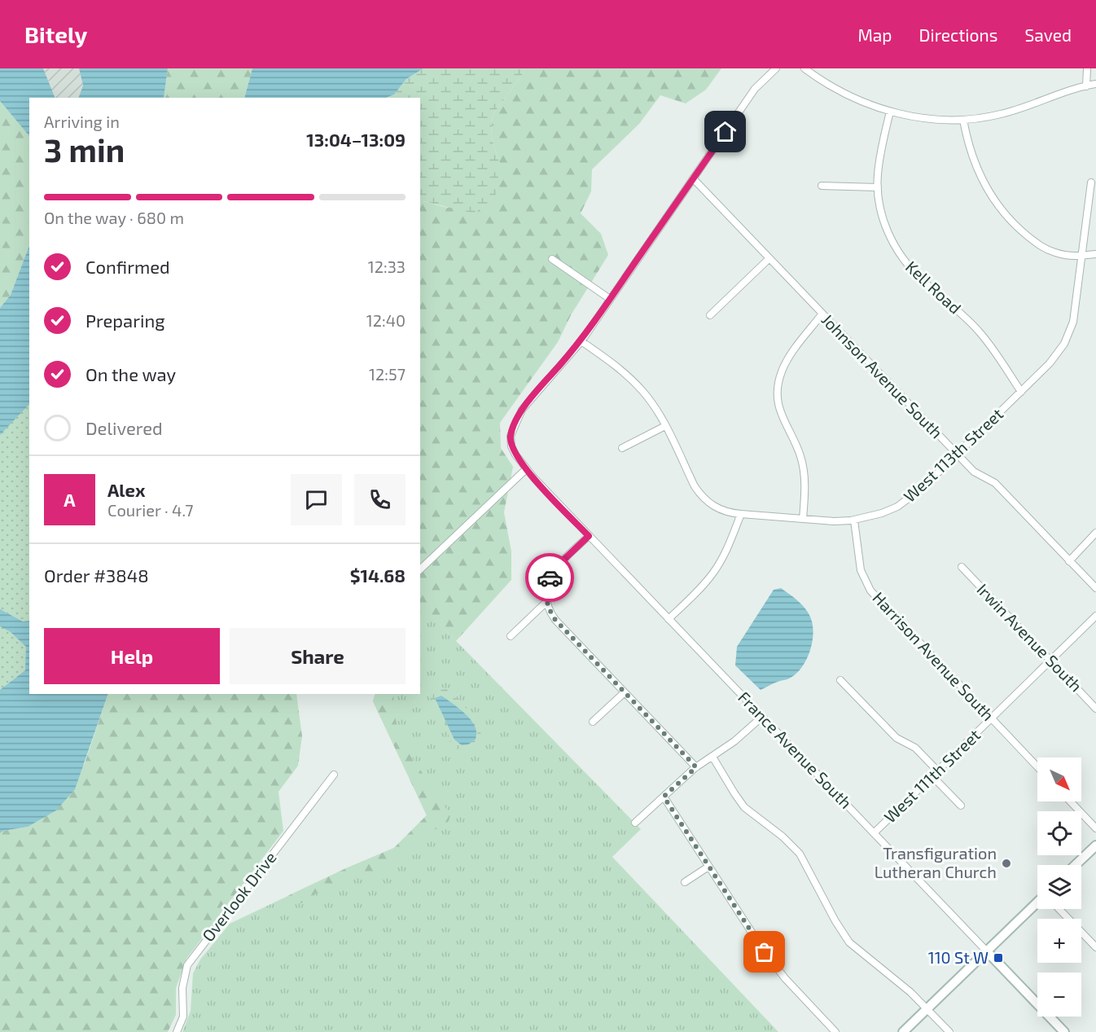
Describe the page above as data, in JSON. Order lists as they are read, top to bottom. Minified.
{"streets":{"street":["Kell Road","Johnson Avenue South","West 113th Street","Irwin Avenue South","Harrison Avenue South","France Avenue South","West 111th Street","Overlook Drive"]},"crossings":[["Kell Road","West 113th Street"],["Johnson Avenue South","West 113th Street"],["West 113th Street","Harrison Avenue South"],["Irwin Avenue South","West 111th Street"],["Harrison Avenue South","West 111th Street"],["France Avenue South","West 111th Street"]],"places":{"other":["Transfiguration Lutheran Church"],"transit":["110 St W"]},"north":"bottom right","page":{"header":"Bitely","nav":["Map","Directions","Saved"],"heading":["3 min","Arriving in","13:04–13:09"],"panel":["Alex","Courier · 4.7","Order #3848","$14.68"],"bar":"On the way · 680 m","list":[["Confirmed","12:33"],["Preparing","12:40"],["On the way","12:57"],"Delivered"],"round":"A","buttons":["Help","Share"],"map_buttons":["+","−"]}}
